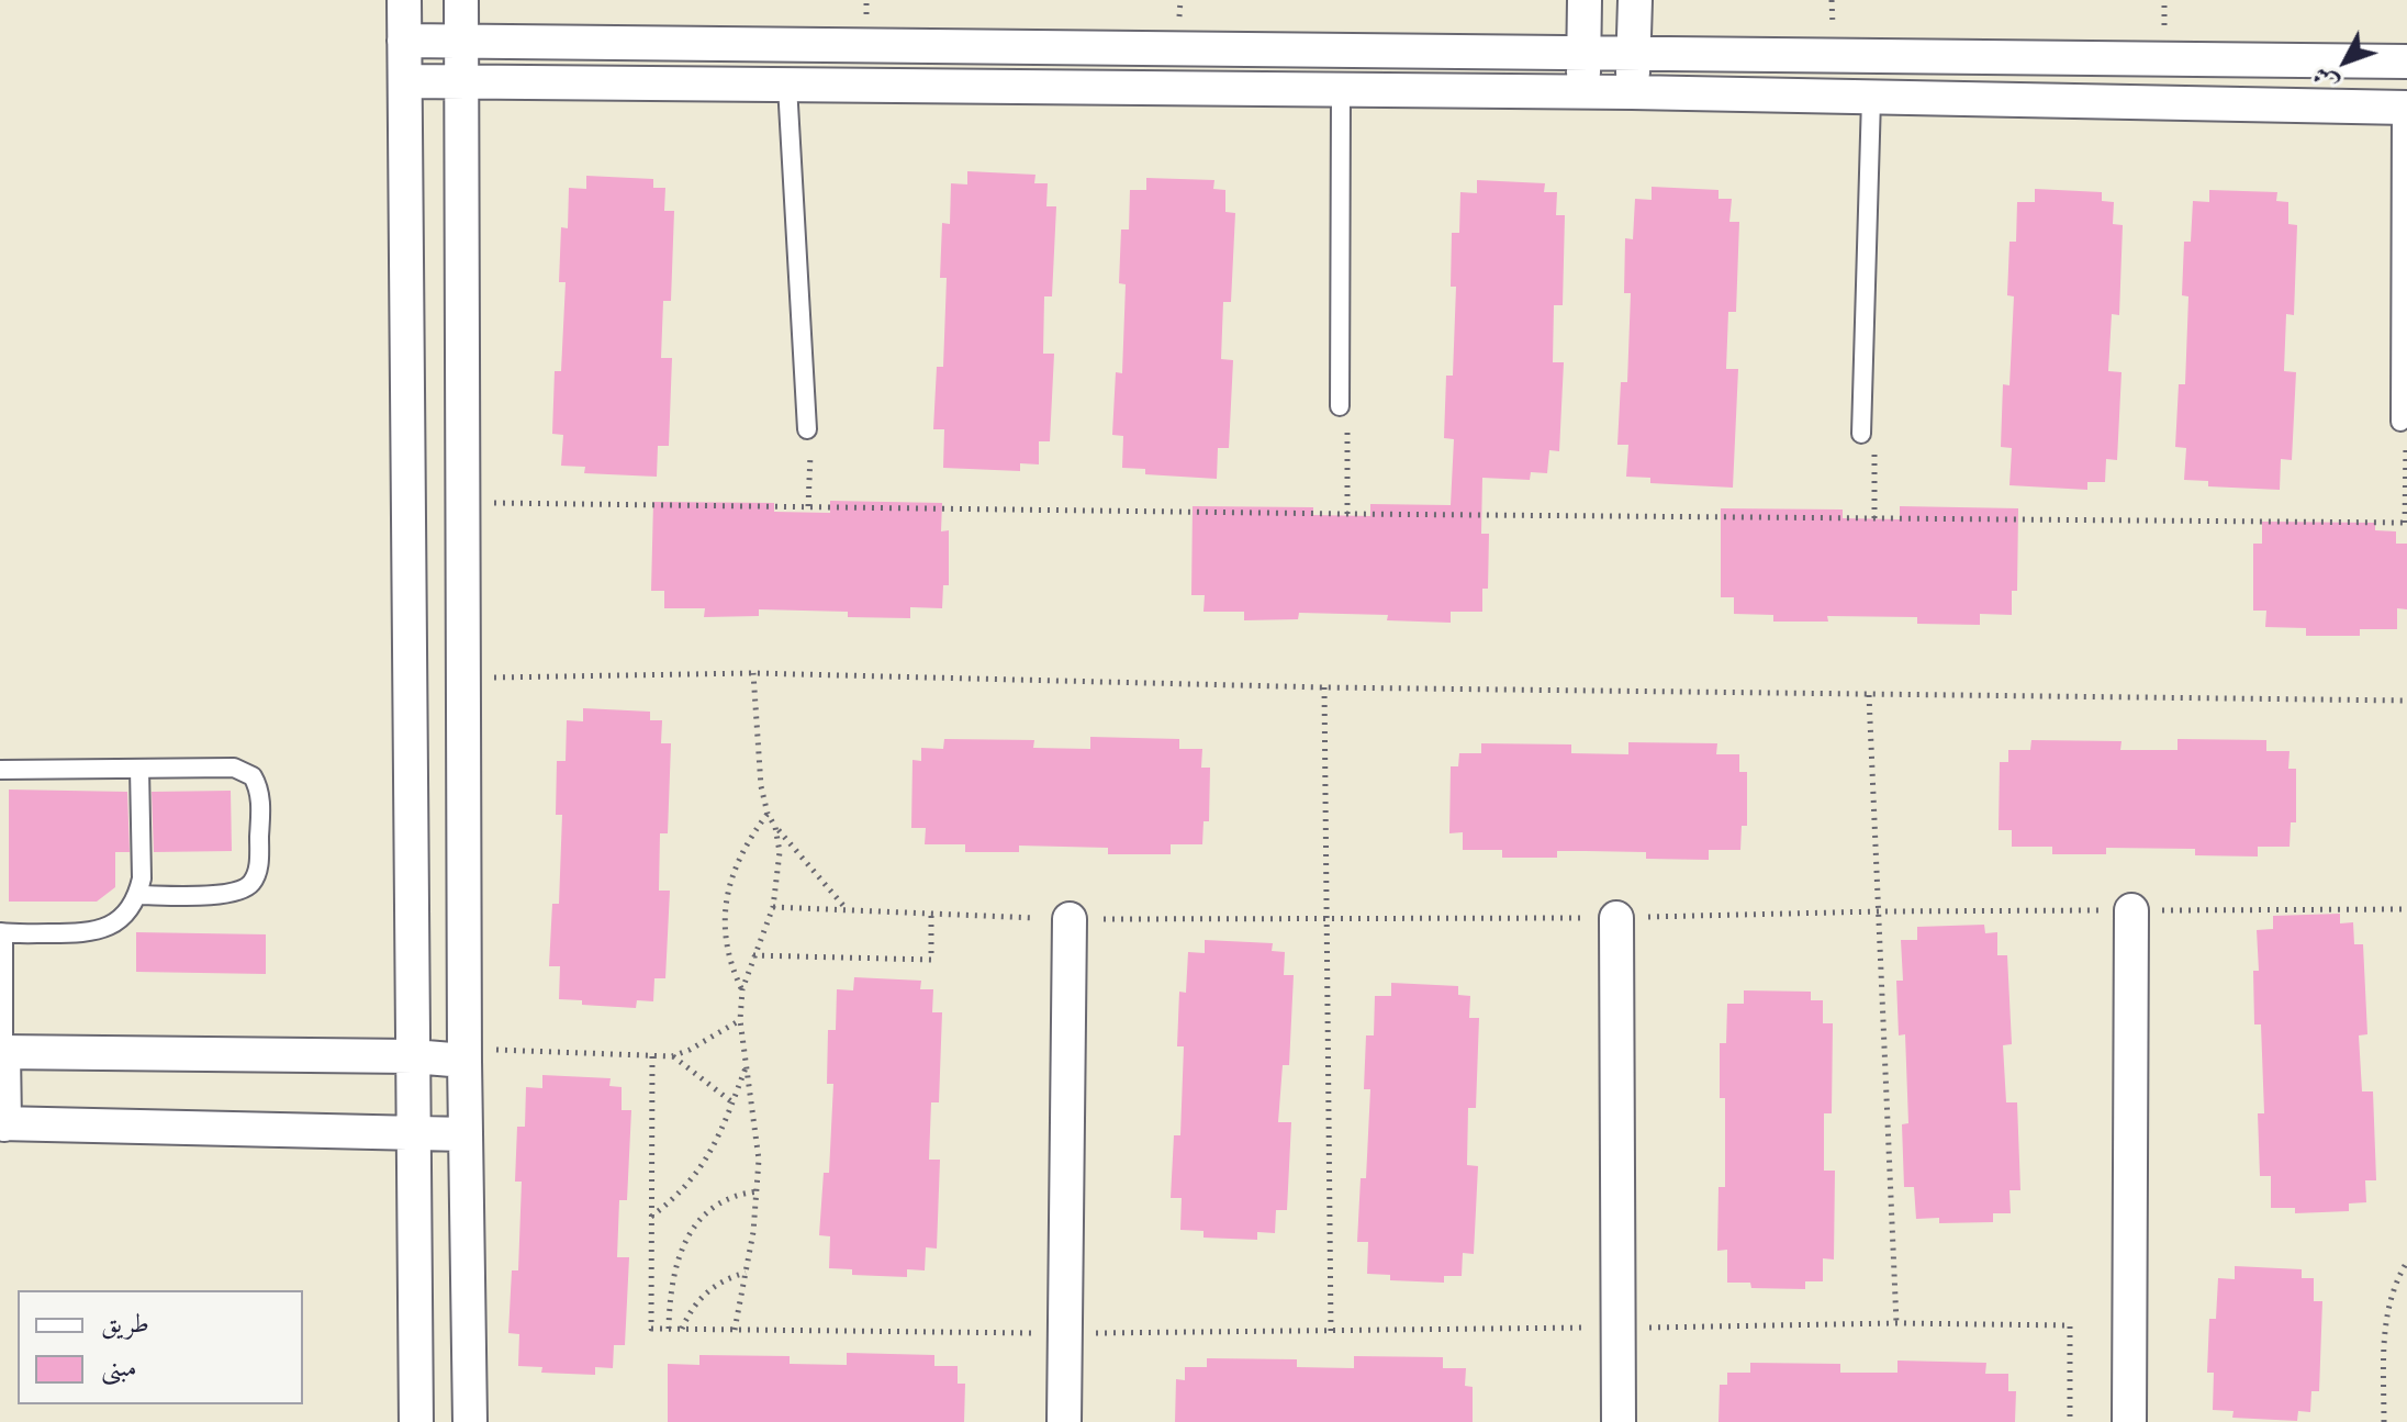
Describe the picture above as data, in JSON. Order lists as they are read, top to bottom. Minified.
{"legend":["طريق","مبنى"],"north":"bottom left"}
